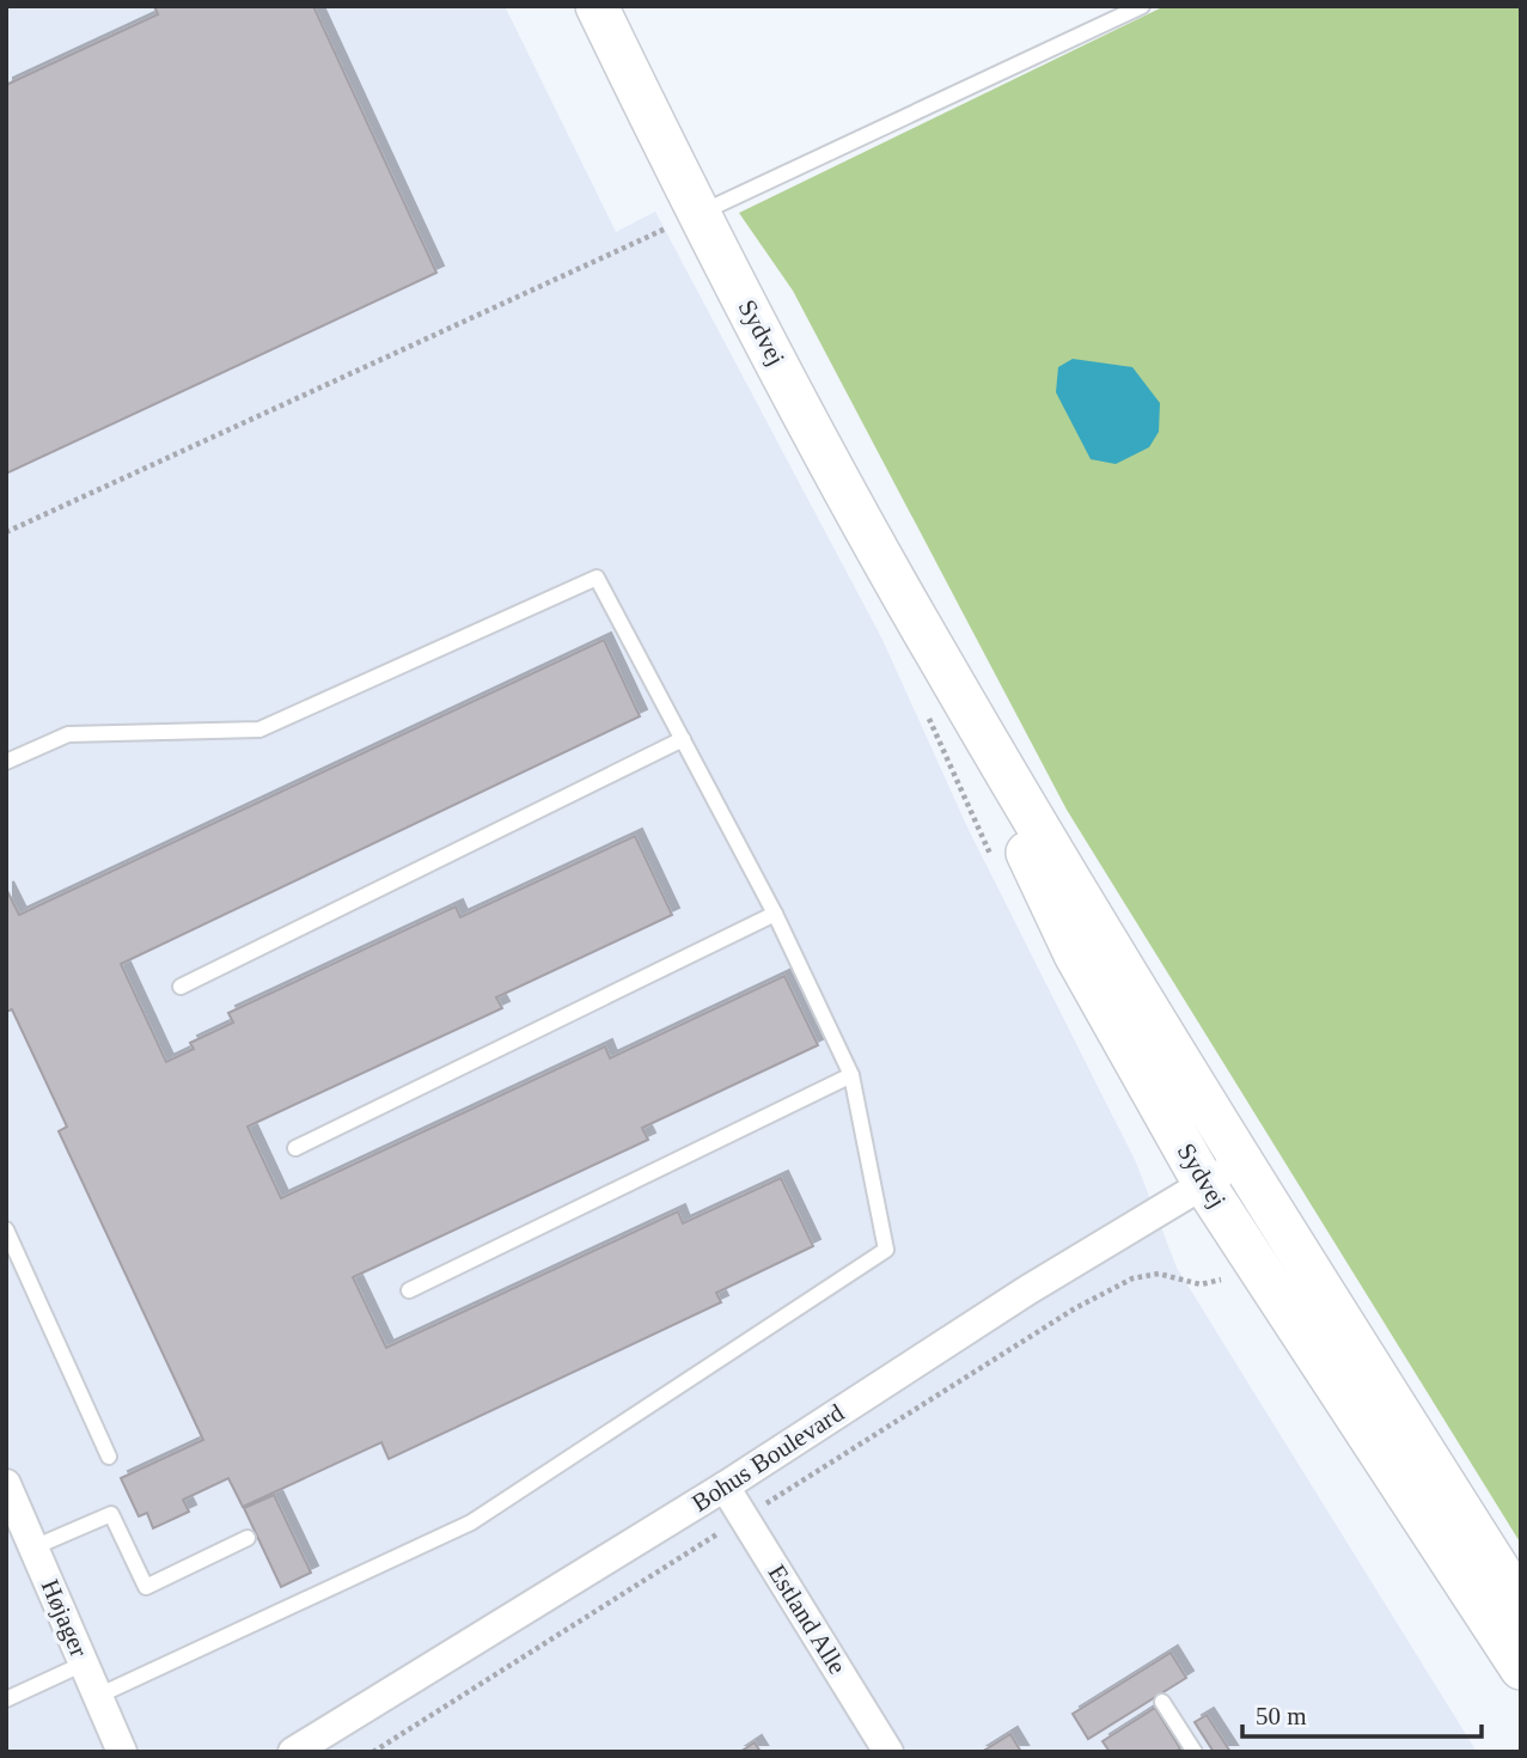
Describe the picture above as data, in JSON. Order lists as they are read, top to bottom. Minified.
{"streets":{"main road":["Sydvej"],"street":["Bohus Boulevard","Højager","Estland Alle"]},"crossings":[["Sydvej","Bohus Boulevard"],["Bohus Boulevard","Estland Alle"]],"scale_bar":"50 m"}
